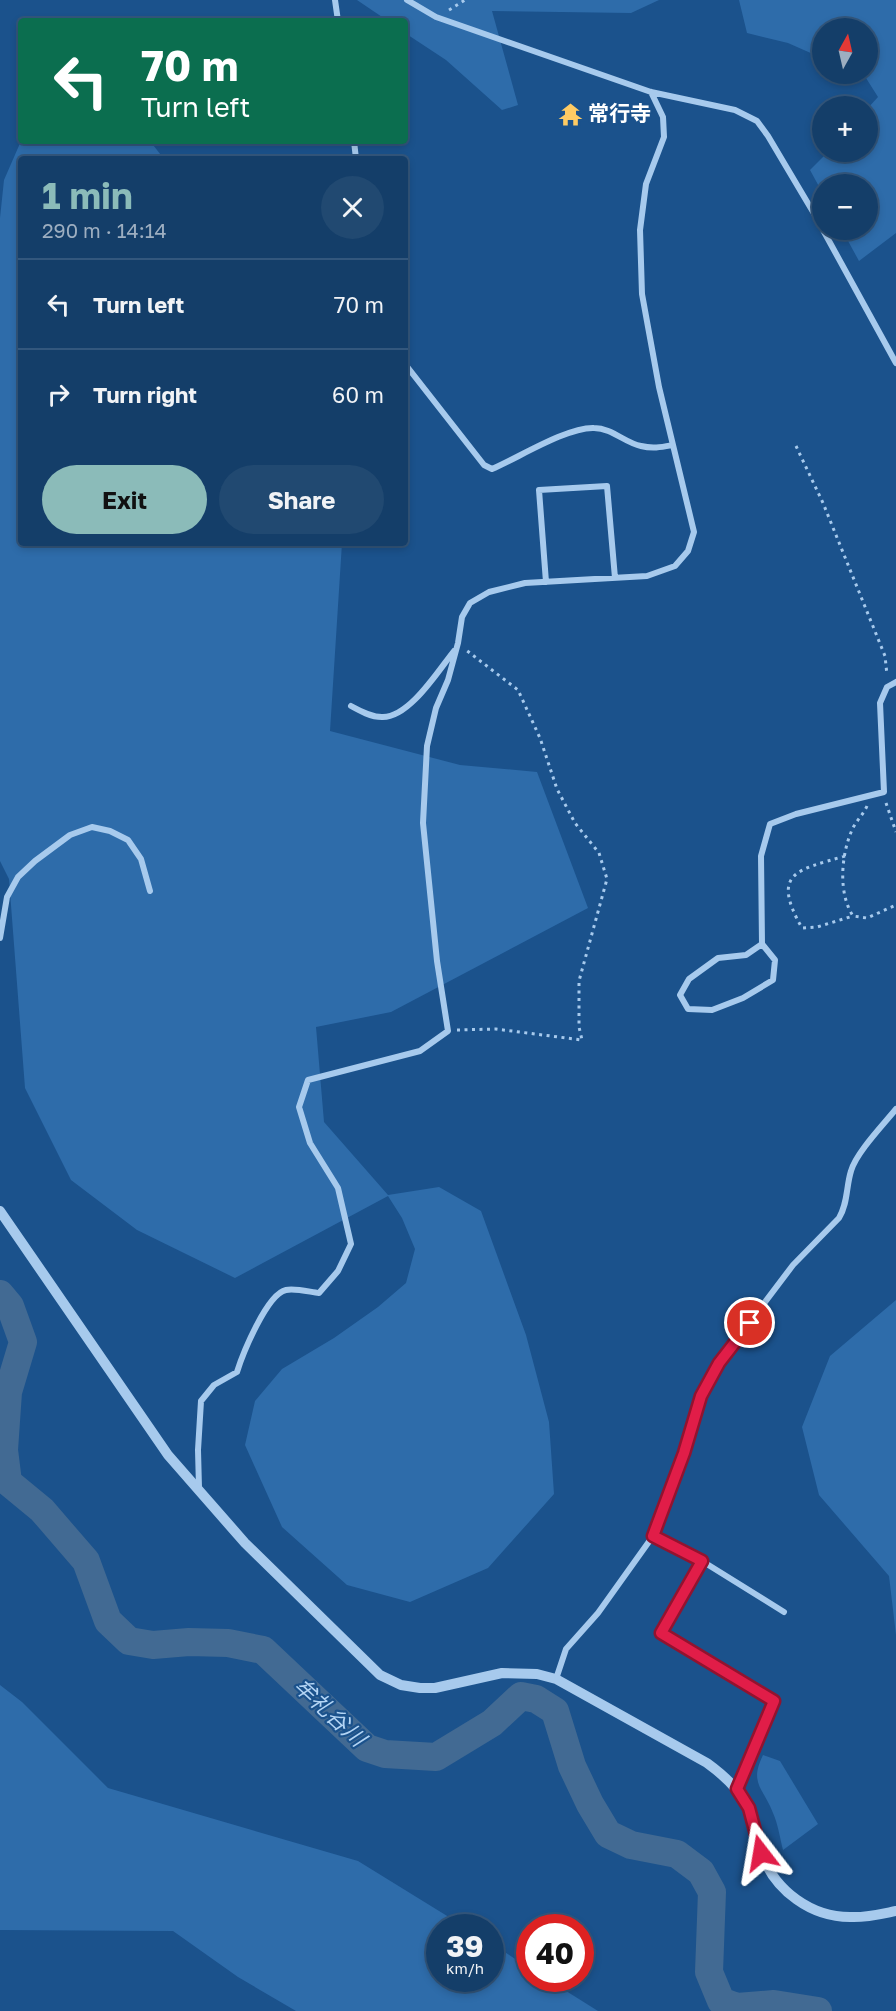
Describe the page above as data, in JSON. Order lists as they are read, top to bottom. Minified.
{"water":["牟礼谷川"],"places":{"temple":["常行寺"]},"north":"top","page":{"map_buttons":["+","−"],"turn":["70 m","Turn left"],"heading":["1 min","290 m · 14:14"],"list":[{"name":"Turn left","value":"70 m"},{"name":"Turn right","value":"60 m"}],"buttons":["Exit","Share"],"speed":"39 km/h","limit":"40"}}
